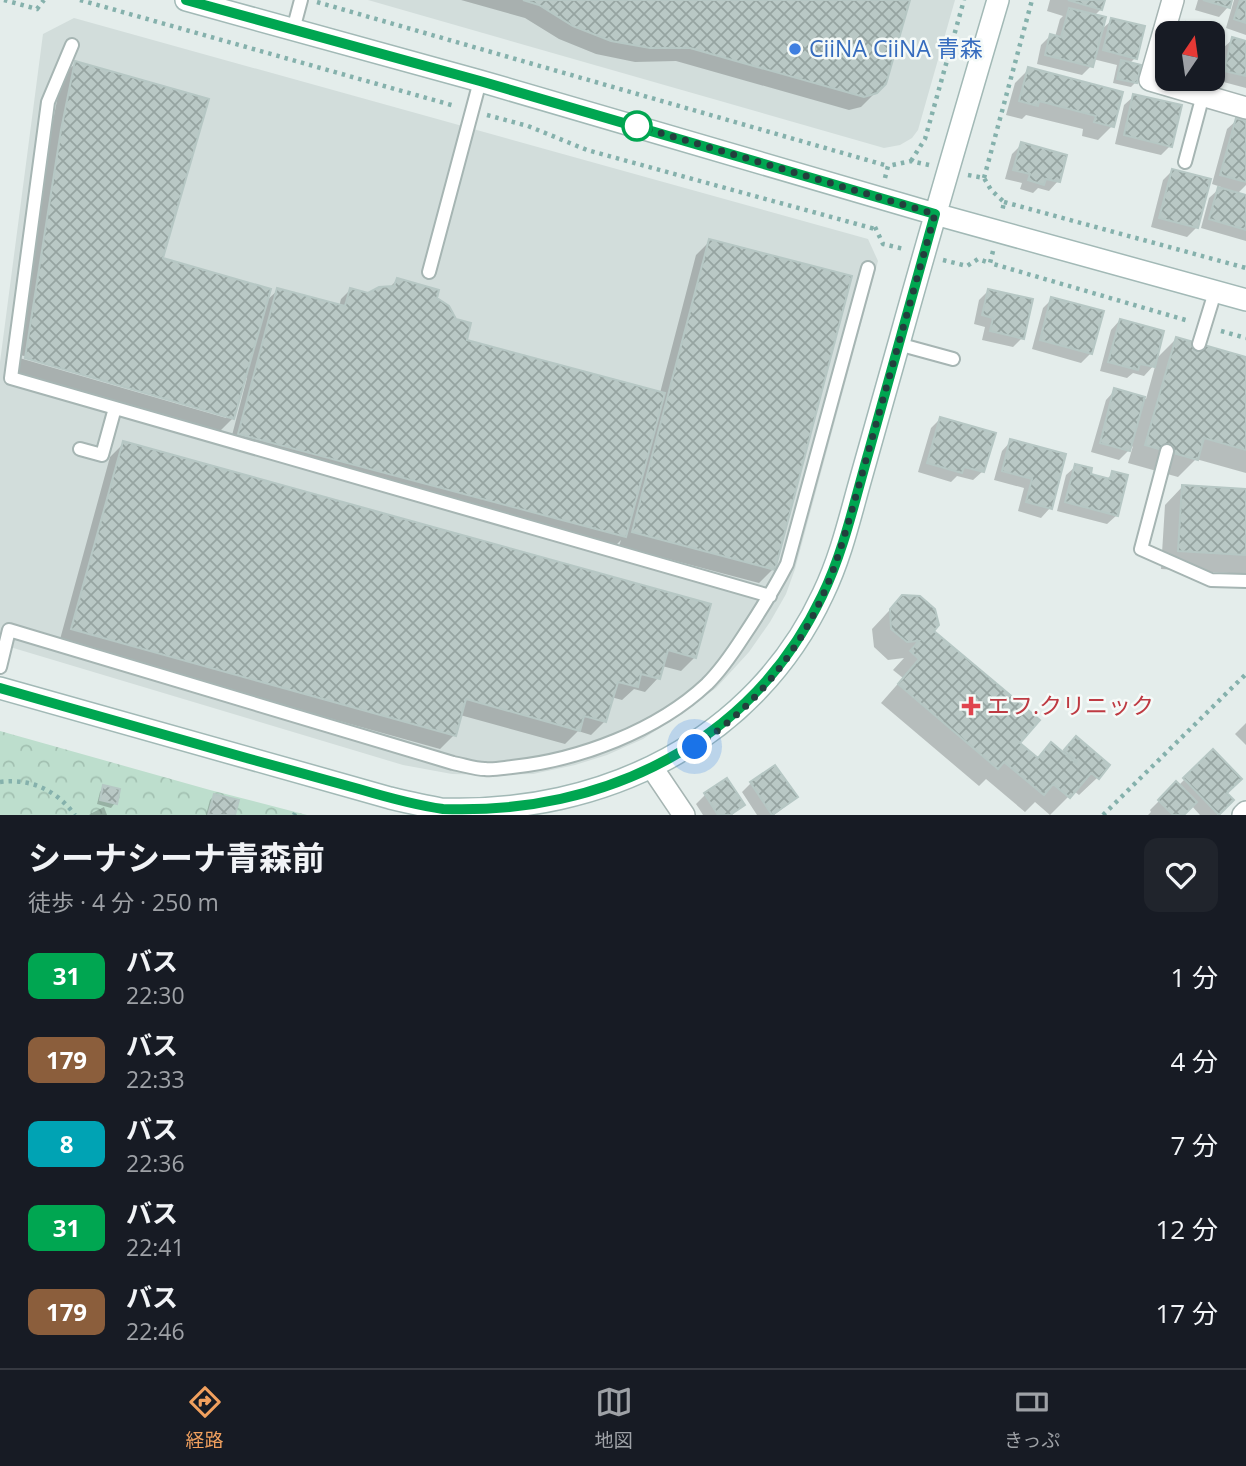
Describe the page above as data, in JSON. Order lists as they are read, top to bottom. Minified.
{"places":{"other":["CiiNA CiiNA 青森"],"health":["エフ.クリニック"]},"lines":["bus line 31"],"north":"top","page":{"heading":["シーナシーナ青森前","徒歩 · 4 分 · 250 m"],"list":[{"mark":"31","name":"バス","note":"22:30","value":"1 分"},{"mark":"179","name":"バス","note":"22:33","value":"4 分"},{"mark":"8","name":"バス","note":"22:36","value":"7 分"},{"mark":"31","name":"バス","note":"22:41","value":"12 分"},{"mark":"179","name":"バス","note":"22:46","value":"17 分"}],"tabs":["経路","地図","きっぷ"]}}
